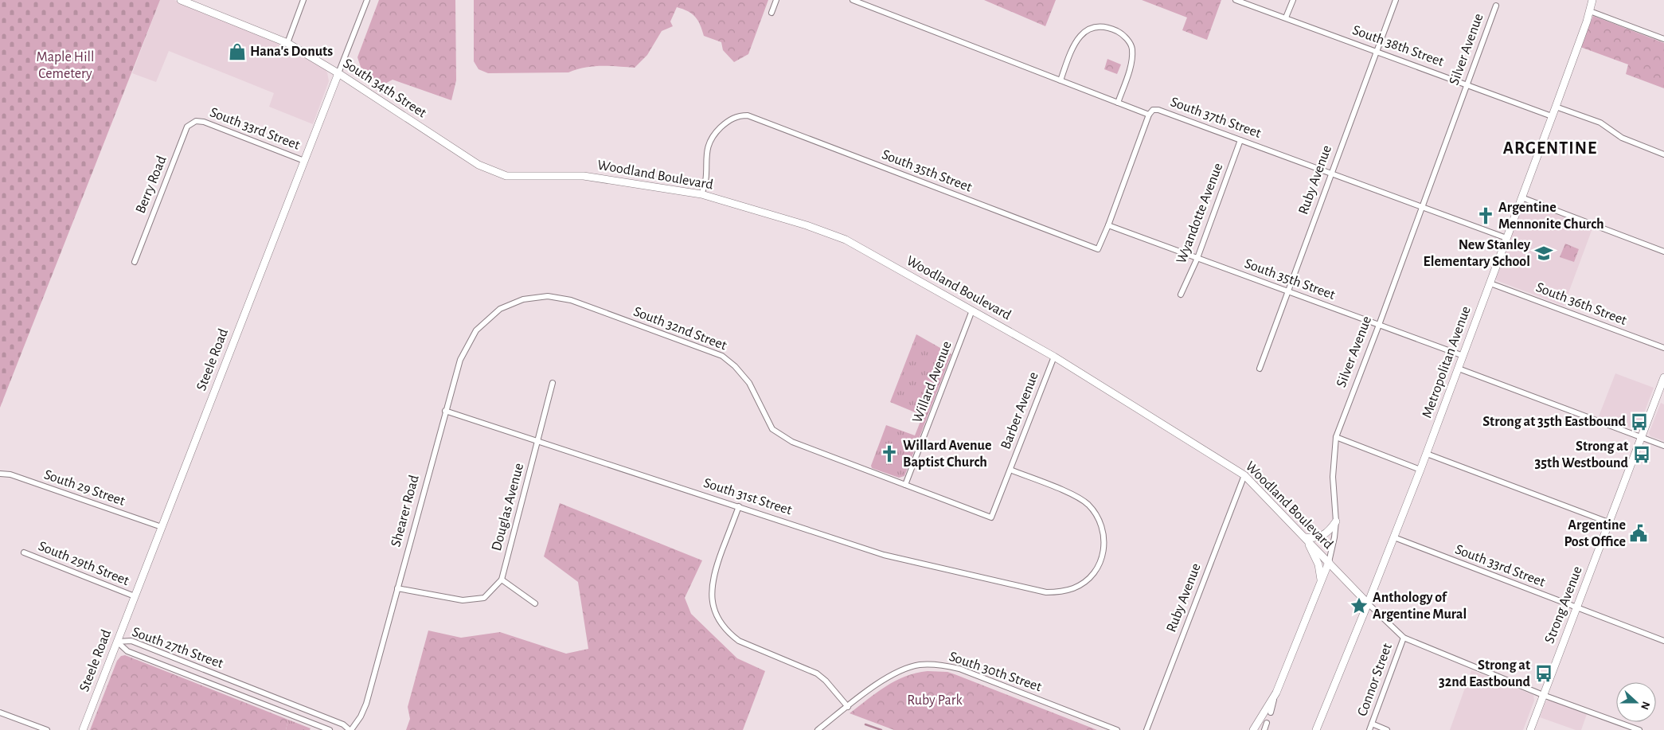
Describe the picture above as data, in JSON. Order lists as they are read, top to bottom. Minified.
{"streets":{"street":["South 38th Street","Silver Avenue","South 34th Street","South 37th Street","South 33rd Street","South 35th Street","Woodland Boulevard","Ruby Avenue","Berry Road","Wyandotte Avenue","South 36th Street","South 32nd Street","Steele Road","Metropolitan Avenue","Willard Avenue","Barber Avenue","South 29 Street","South 31st Street","Douglas Avenue","Shearer Road","South 29th Street","Strong Avenue","South 27th Street","South 30th Street","Connor Street"]},"crossings":[["South 38th Street","Silver Avenue"],["South 38th Street","Ruby Avenue"],["South 38th Street","Metropolitan Avenue"],["Silver Avenue","South 37th Street"],["Silver Avenue","South 35th Street"],["Silver Avenue","Woodland Boulevard"],["South 34th Street","Woodland Boulevard"],["South 34th Street","Steele Road"],["South 37th Street","Ruby Avenue"],["South 37th Street","Wyandotte Avenue"],["South 37th Street","Metropolitan Avenue"],["South 33rd Street","Berry Road"],["South 33rd Street","Steele Road"],["South 33rd Street","Metropolitan Avenue"],["South 33rd Street","Strong Avenue"],["South 35th Street","Woodland Boulevard"],["South 35th Street","Ruby Avenue"],["South 35th Street","Wyandotte Avenue"],["South 35th Street","Metropolitan Avenue"],["Woodland Boulevard","Ruby Avenue"],["Woodland Boulevard","Metropolitan Avenue"],["Woodland Boulevard","Willard Avenue"],["Woodland Boulevard","Barber Avenue"],["South 36th Street","Metropolitan Avenue"],["South 32nd Street","Willard Avenue"],["South 32nd Street","Barber Avenue"],["South 32nd Street","Shearer Road"],["Steele Road","South 29 Street"],["Steele Road","South 29th Street"],["Steele Road","South 27th Street"],["Barber Avenue","South 31st Street"],["South 31st Street","Douglas Avenue"],["South 31st Street","Shearer Road"],["Shearer Road","South 27th Street"]],"districts":["ARGENTINE"],"parks":["Maple Hill Cemetery","Ruby Park"],"places":{"shop":["Hana's Donuts"],"church":["Argentine Mennonite Church","Willard Avenue Baptist Church"],"school or university":["New Stanley Elementary School"],"bus stop":["Strong at 35th Eastbound","Strong at 35th Westbound","Strong at 32nd Eastbound"],"public building":["Argentine Post Office"],"place":["Anthology of Argentine Mural"]},"north":"right"}
